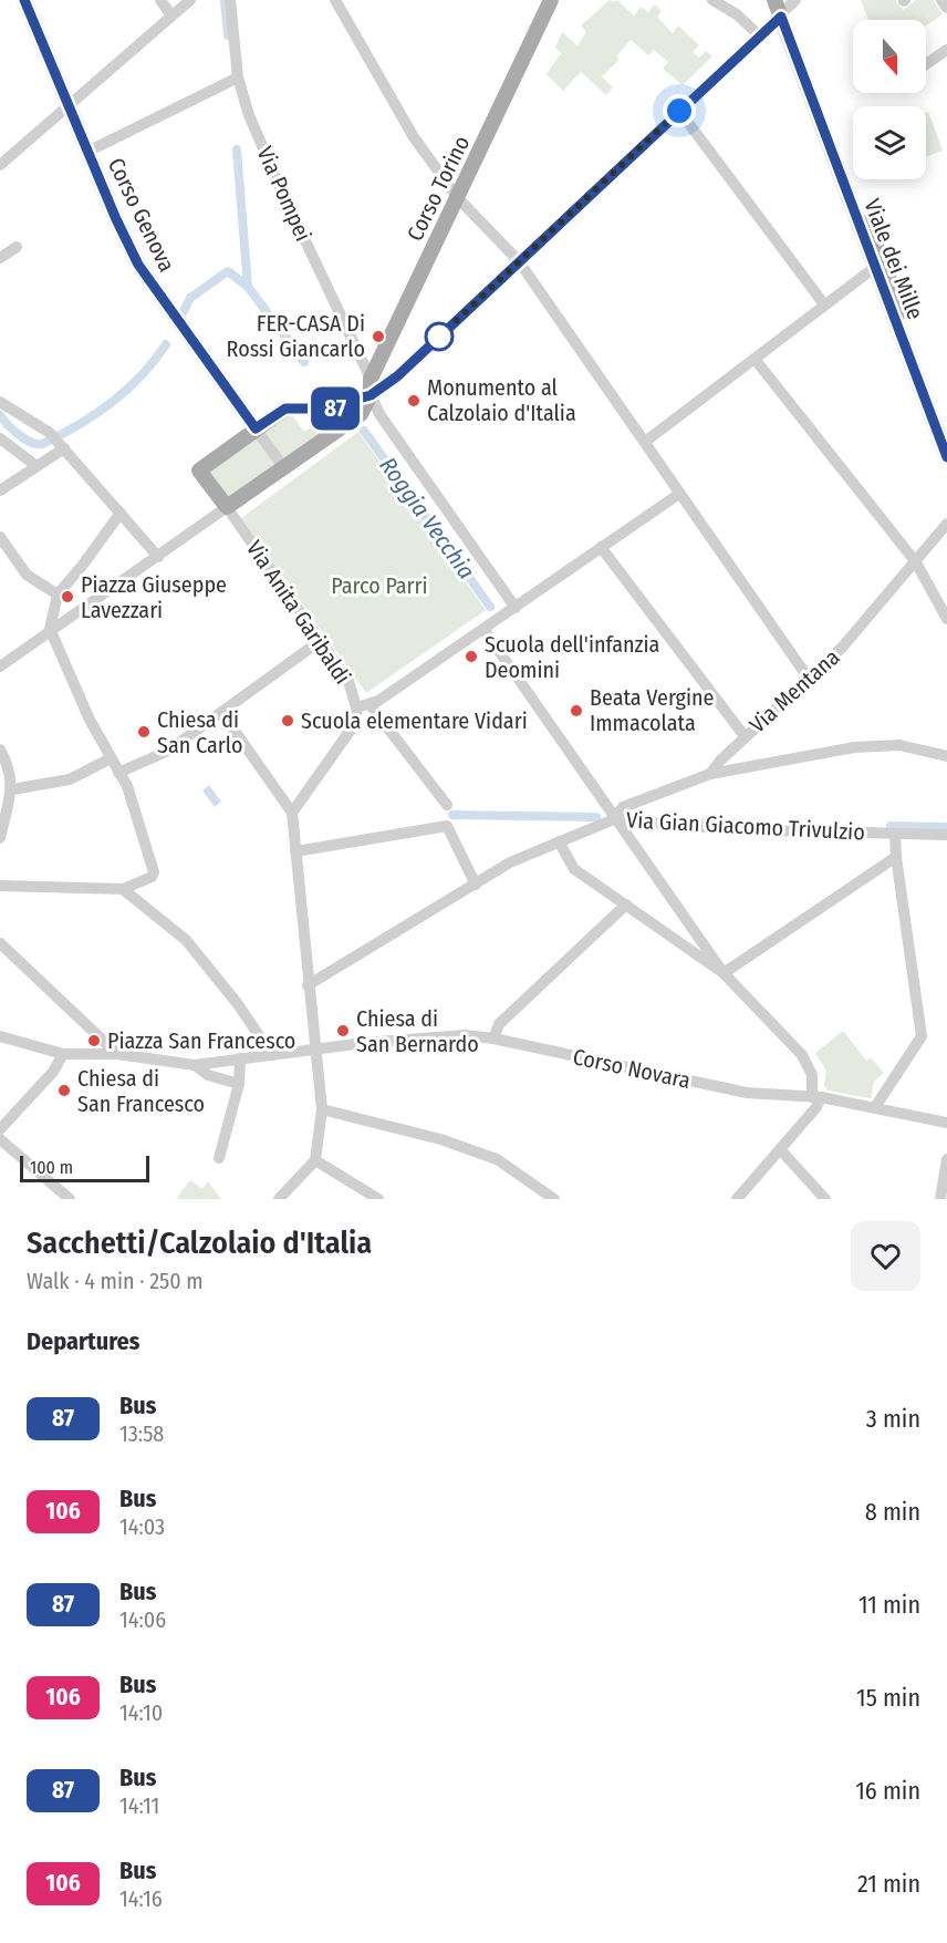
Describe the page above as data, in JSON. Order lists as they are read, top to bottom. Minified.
{"streets":{"main road":["Corso Torino","Corso Genova","Viale dei Mille"],"street":["Via Pompei","Via Anita Garibaldi","Via Mentana","Via Gian Giacomo Trivulzio","Corso Novara"]},"crossings":[["Corso Torino","Via Pompei"],["Via Mentana","Via Gian Giacomo Trivulzio"]],"water":["Roggia Vecchia"],"parks":["Parco Parri"],"places":["FER-CASA Di Rossi Giancarlo","Monumento al Calzolaio d'Italia","Piazza Giuseppe Lavezzari","Scuola dell'infanzia Deomini","Beata Vergine Immacolata","Scuola elementare Vidari","Chiesa di San Carlo","Chiesa di San Bernardo","Piazza San Francesco","Chiesa di San Francesco"],"lines":["bus line 87"],"scale_bar":"100 m","north":"bottom","page":{"on_map":"87","scale":"100 m","heading":[["Sacchetti/Calzolaio d'Italia","Walk · 4 min · 250 m"],"Departures"],"list":[{"mark":"87","name":"Bus","note":"13:58","value":"3 min"},{"mark":"106","name":"Bus","note":"14:03","value":"8 min"},{"mark":"87","name":"Bus","note":"14:06","value":"11 min"},{"mark":"106","name":"Bus","note":"14:10","value":"15 min"},{"mark":"87","name":"Bus","note":"14:11","value":"16 min"},{"mark":"106","name":"Bus","note":"14:16","value":"21 min"}]}}
